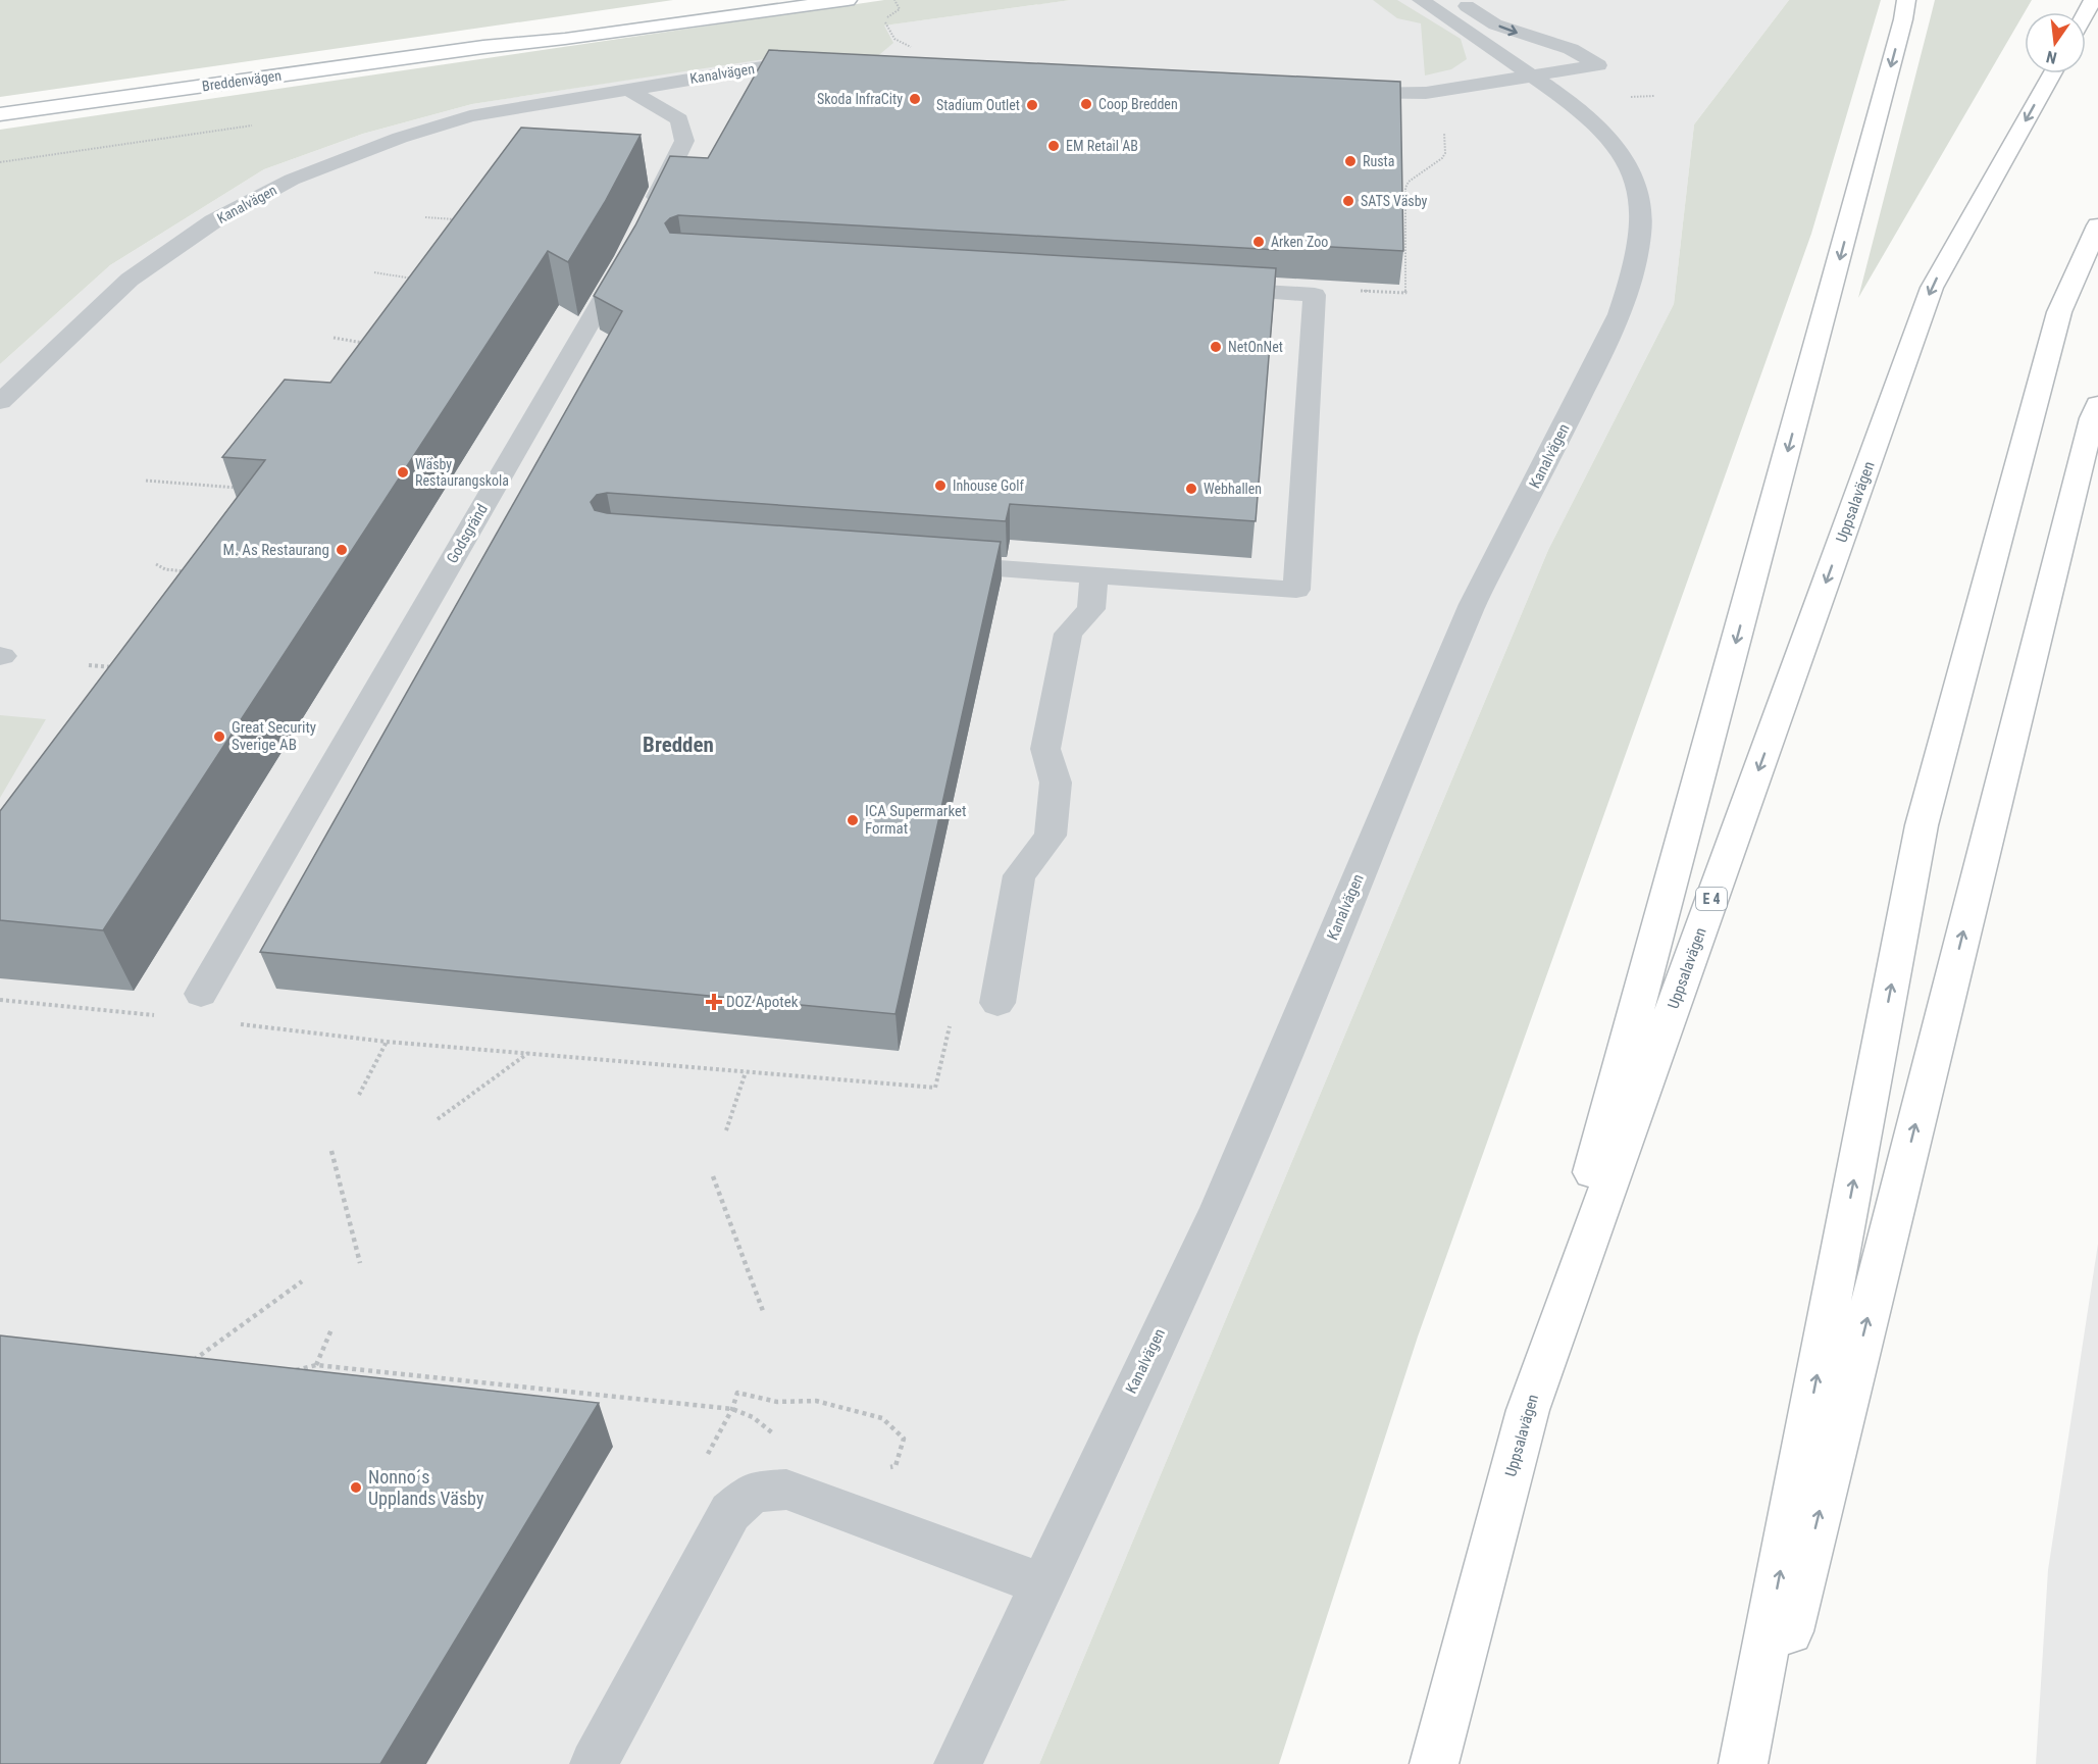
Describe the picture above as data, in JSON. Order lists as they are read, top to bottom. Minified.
{"streets":{"main road":["Breddenvägen","Uppsalavägen","E 4"],"lane":["Kanalvägen","Godsgränd"]},"districts":["Bredden"],"places":{"other":["Skoda InfraCity","Coop Bredden","Stadium Outlet","EM Retail AB","Rusta","SATS Väsby","Arken Zoo","NetOnNet","Wäsby Restaurangskola","Inhouse Golf","Webhallen","M. As Restaurang","Great Security Sverige AB","ICA Supermarket Format","Nonno´s Upplands Väsby"],"health":["DOZ Apotek"]},"north":"bottom"}
